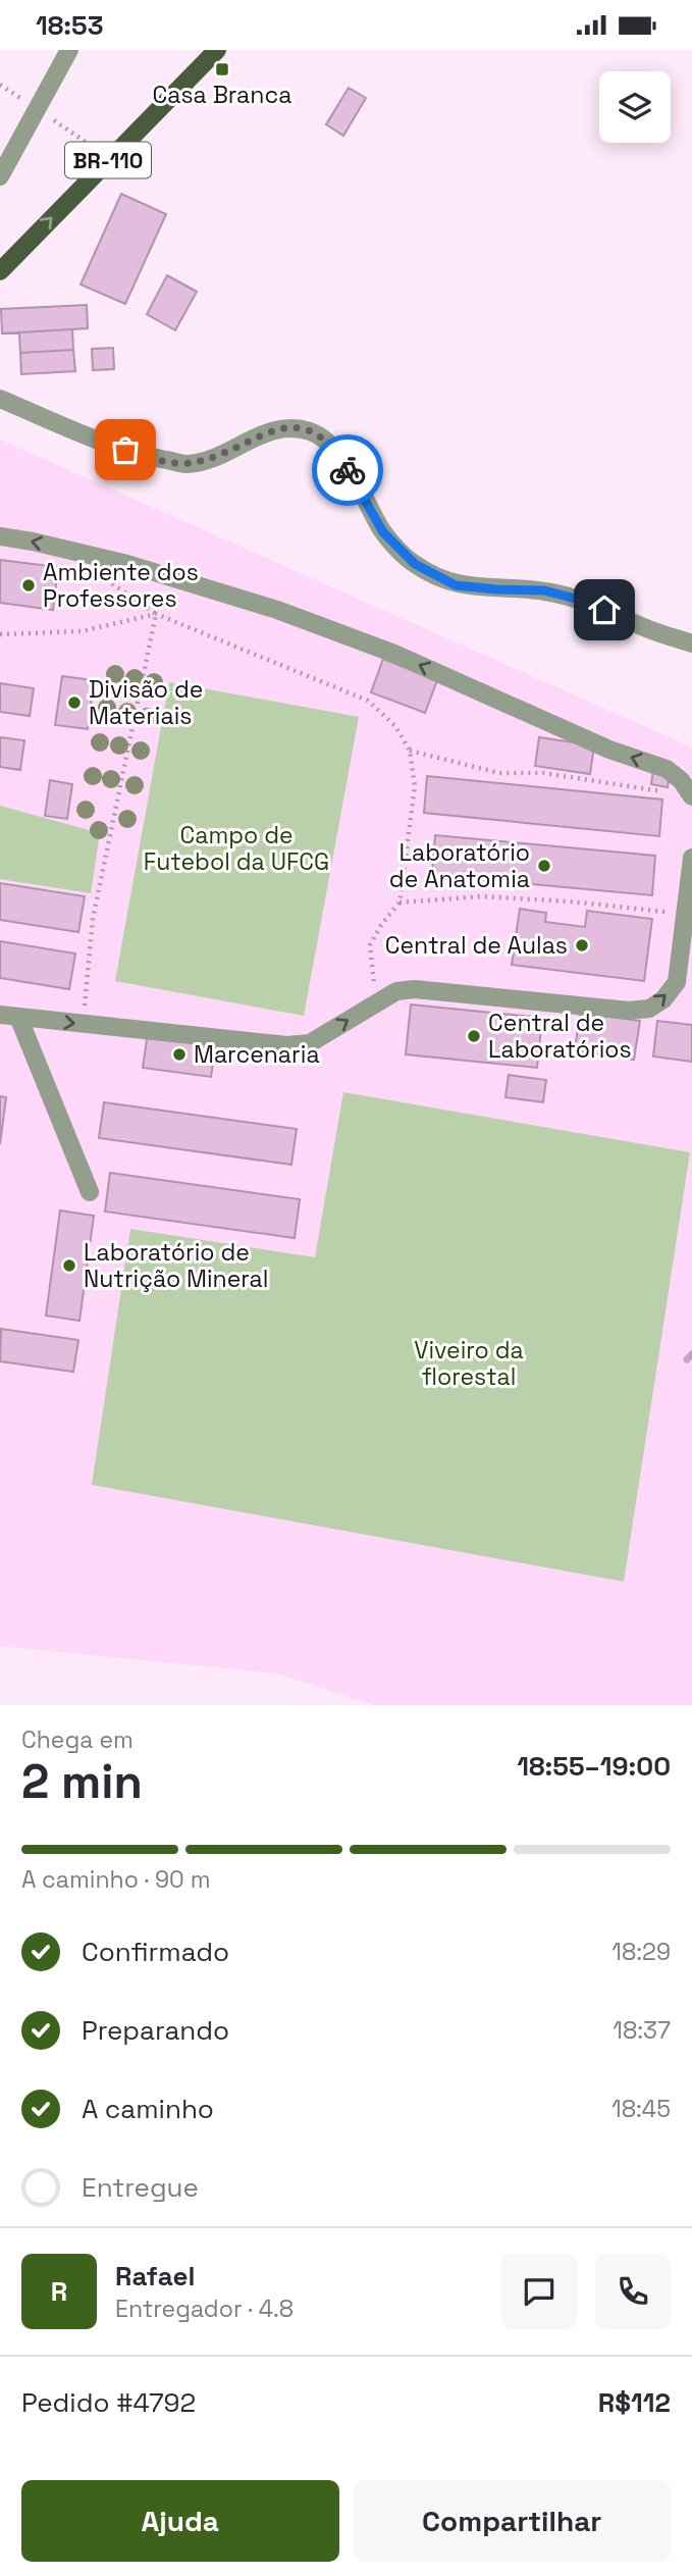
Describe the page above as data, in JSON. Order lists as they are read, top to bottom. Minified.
{"streets":{"main road":["BR-110"]},"parks":["Campo de Futebol da UFCG","Viveiro da florestal"],"places":{"transit":["Casa Branca"],"other":["Ambiente dos Professores","Divisão de Materiais","Laboratório de Anatomia","Central de Aulas","Central de Laboratórios","Marcenaria","Laboratório de Nutrição Mineral"]},"page":{"status":"18:53","heading":["2 min","Chega em","18:55–19:00"],"panel":["Rafael","Entregador · 4.8","Pedido #4792","R$112"],"bar":"A caminho · 90 m","list":[["Confirmado","18:29"],["Preparando","18:37"],["A caminho","18:45"],"Entregue"],"round":"R","buttons":["Ajuda","Compartilhar"]}}
